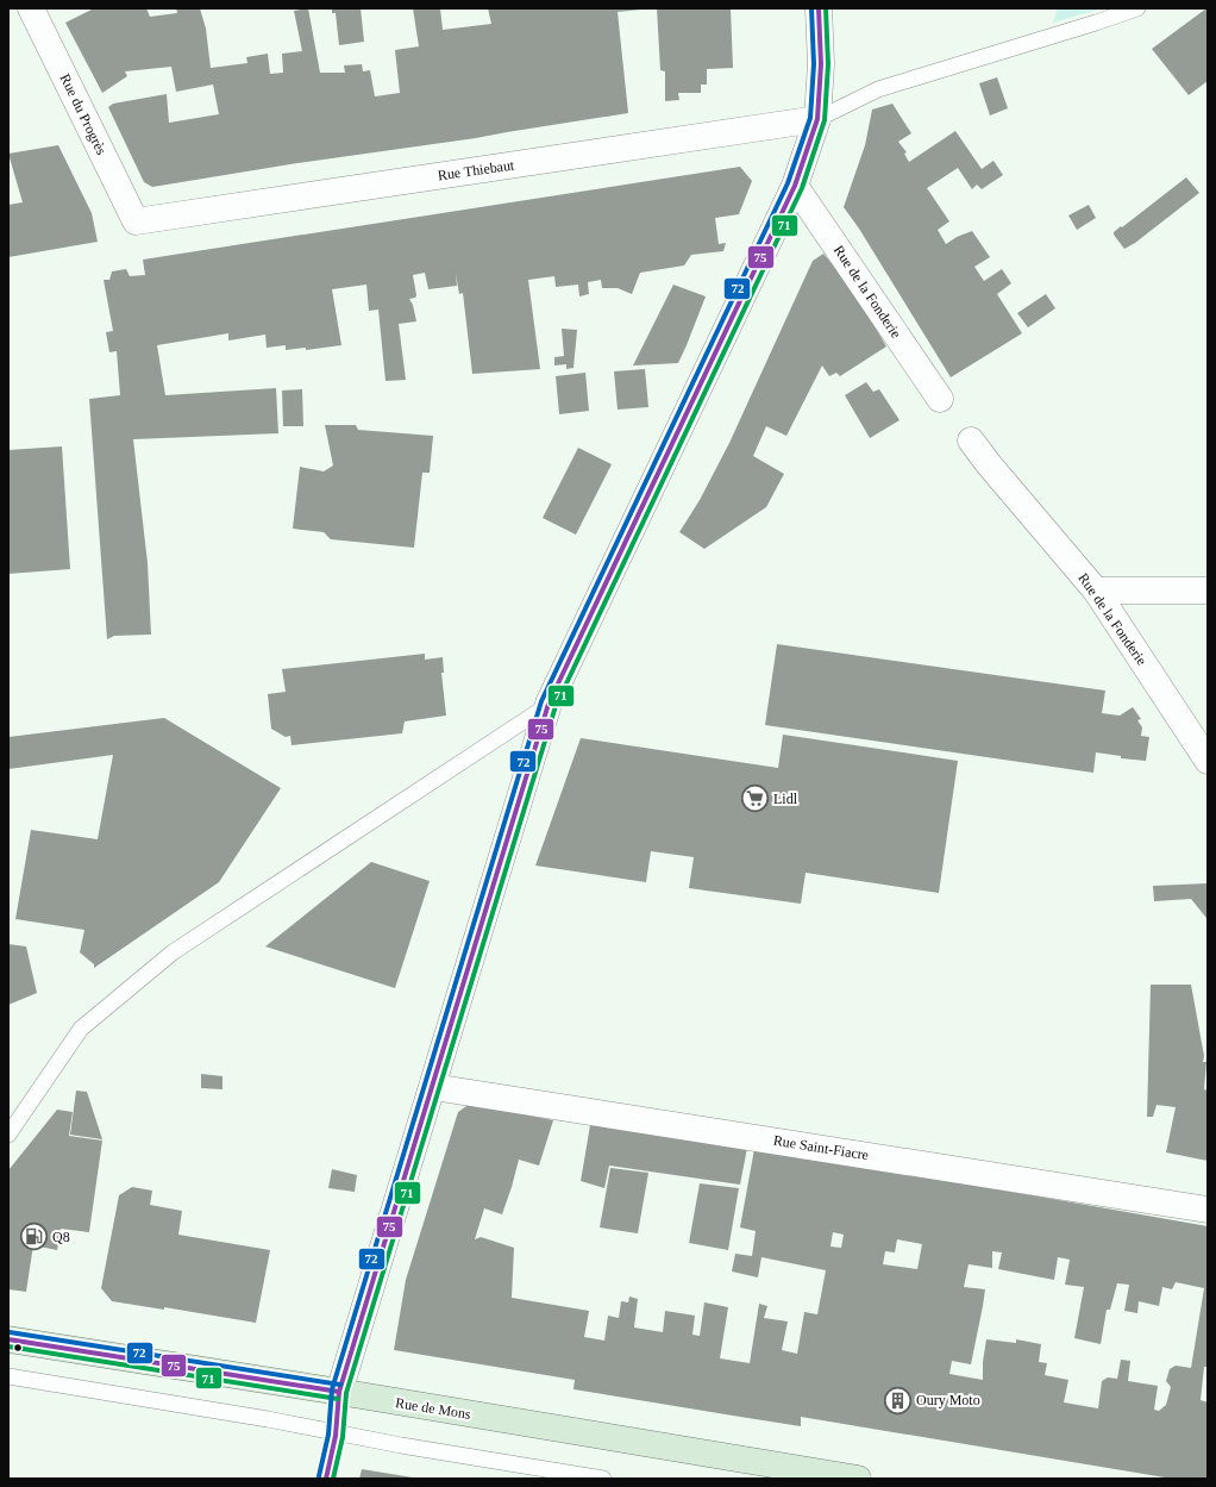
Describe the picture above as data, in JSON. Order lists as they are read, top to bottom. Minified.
{"streets":{"main road":["Rue de Mons"],"street":["Rue du Progrès","Rue Thiebaut","Rue de la Fonderie","Rue Saint-Fiacre"]},"crossings":[["Rue du Progrès","Rue Thiebaut"]],"places":{"supermarket":["Lidl"],"fuel station":["Q8"],"building":["Oury Moto"]},"lines":["transit line 75","transit line 71","transit line 72"]}
